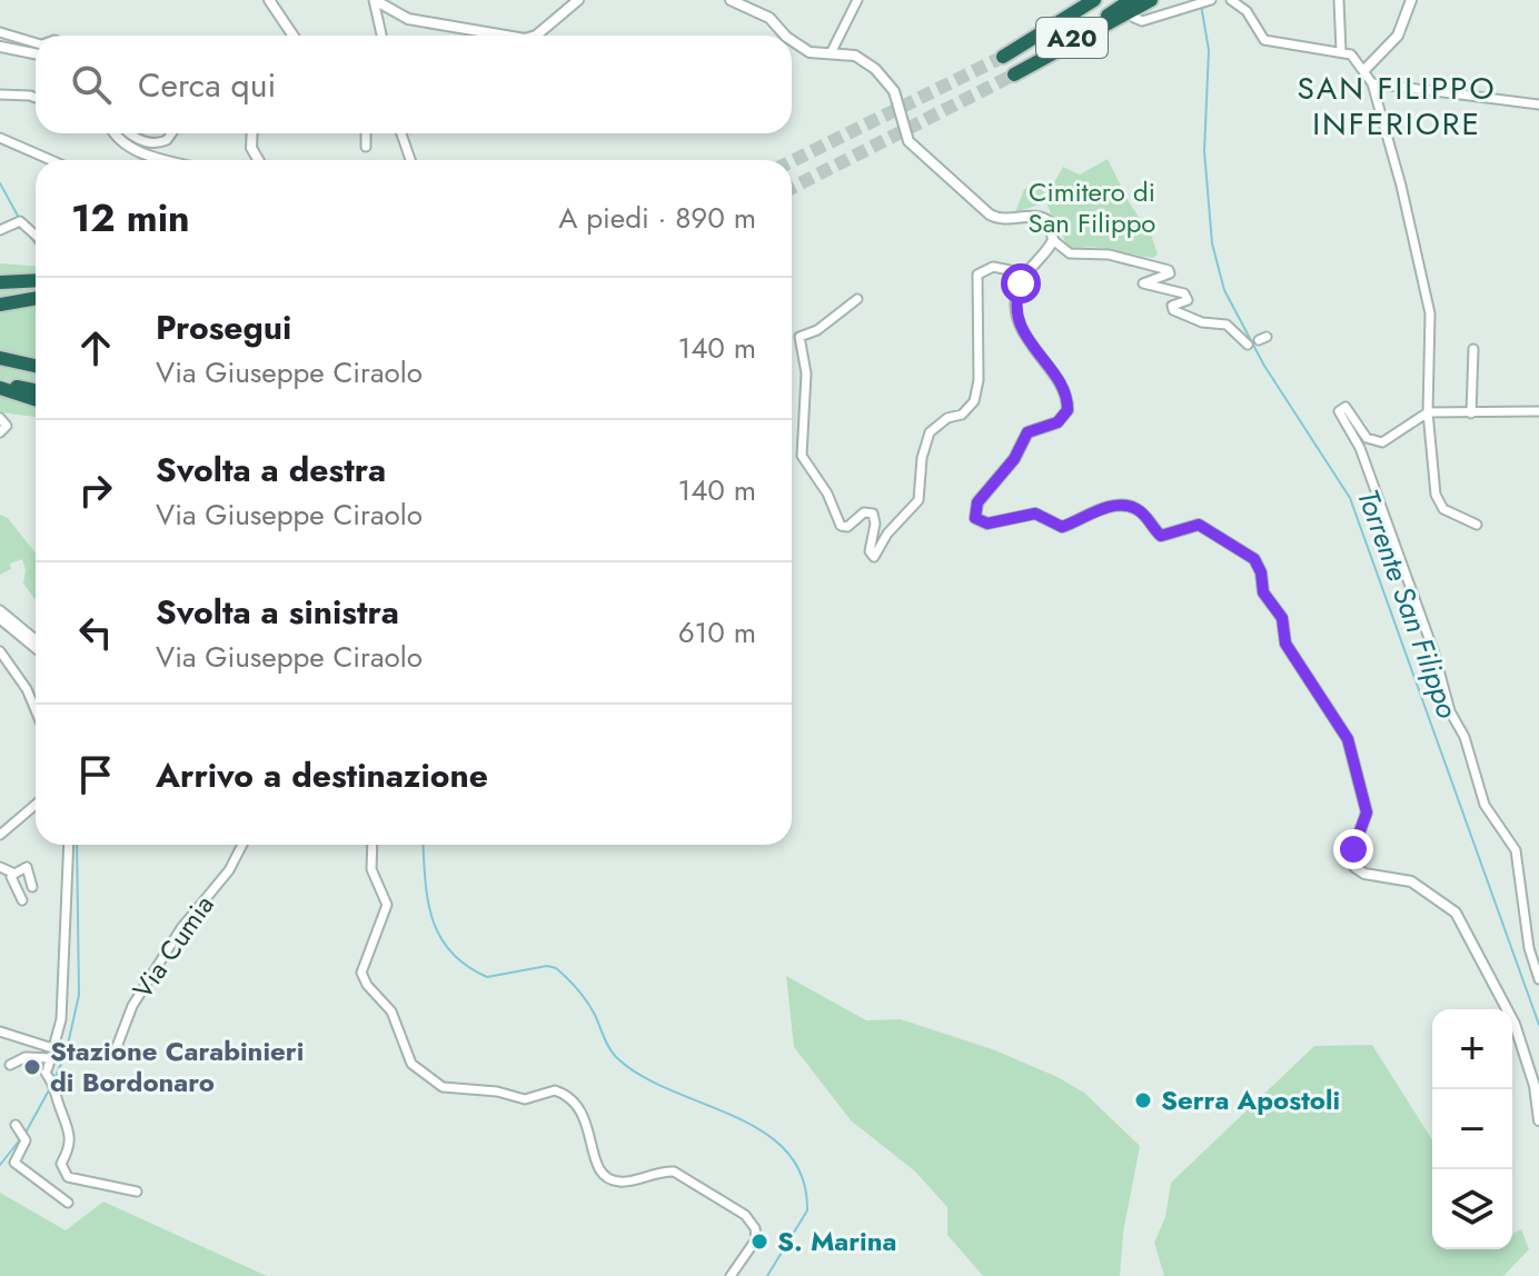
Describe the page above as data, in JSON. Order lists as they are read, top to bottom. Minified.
{"streets":{"highway":["A20"],"street":["Via Cumia"]},"districts":["SAN FILIPPO INFERIORE"],"water":["Torrente San Filippo"],"parks":["Cimitero di San Filippo"],"places":["Stazione Carabinieri di Bordonaro","Serra Apostoli","S. Marina"],"page":{"search":"Cerca qui","heading":["12 min","A piedi · 890 m"],"list":[["Prosegui","Via Giuseppe Ciraolo","140 m"],["Svolta a destra","Via Giuseppe Ciraolo","140 m"],["Svolta a sinistra","Via Giuseppe Ciraolo","610 m"],"Arrivo a destinazione"],"map_buttons":["+","−"]}}
